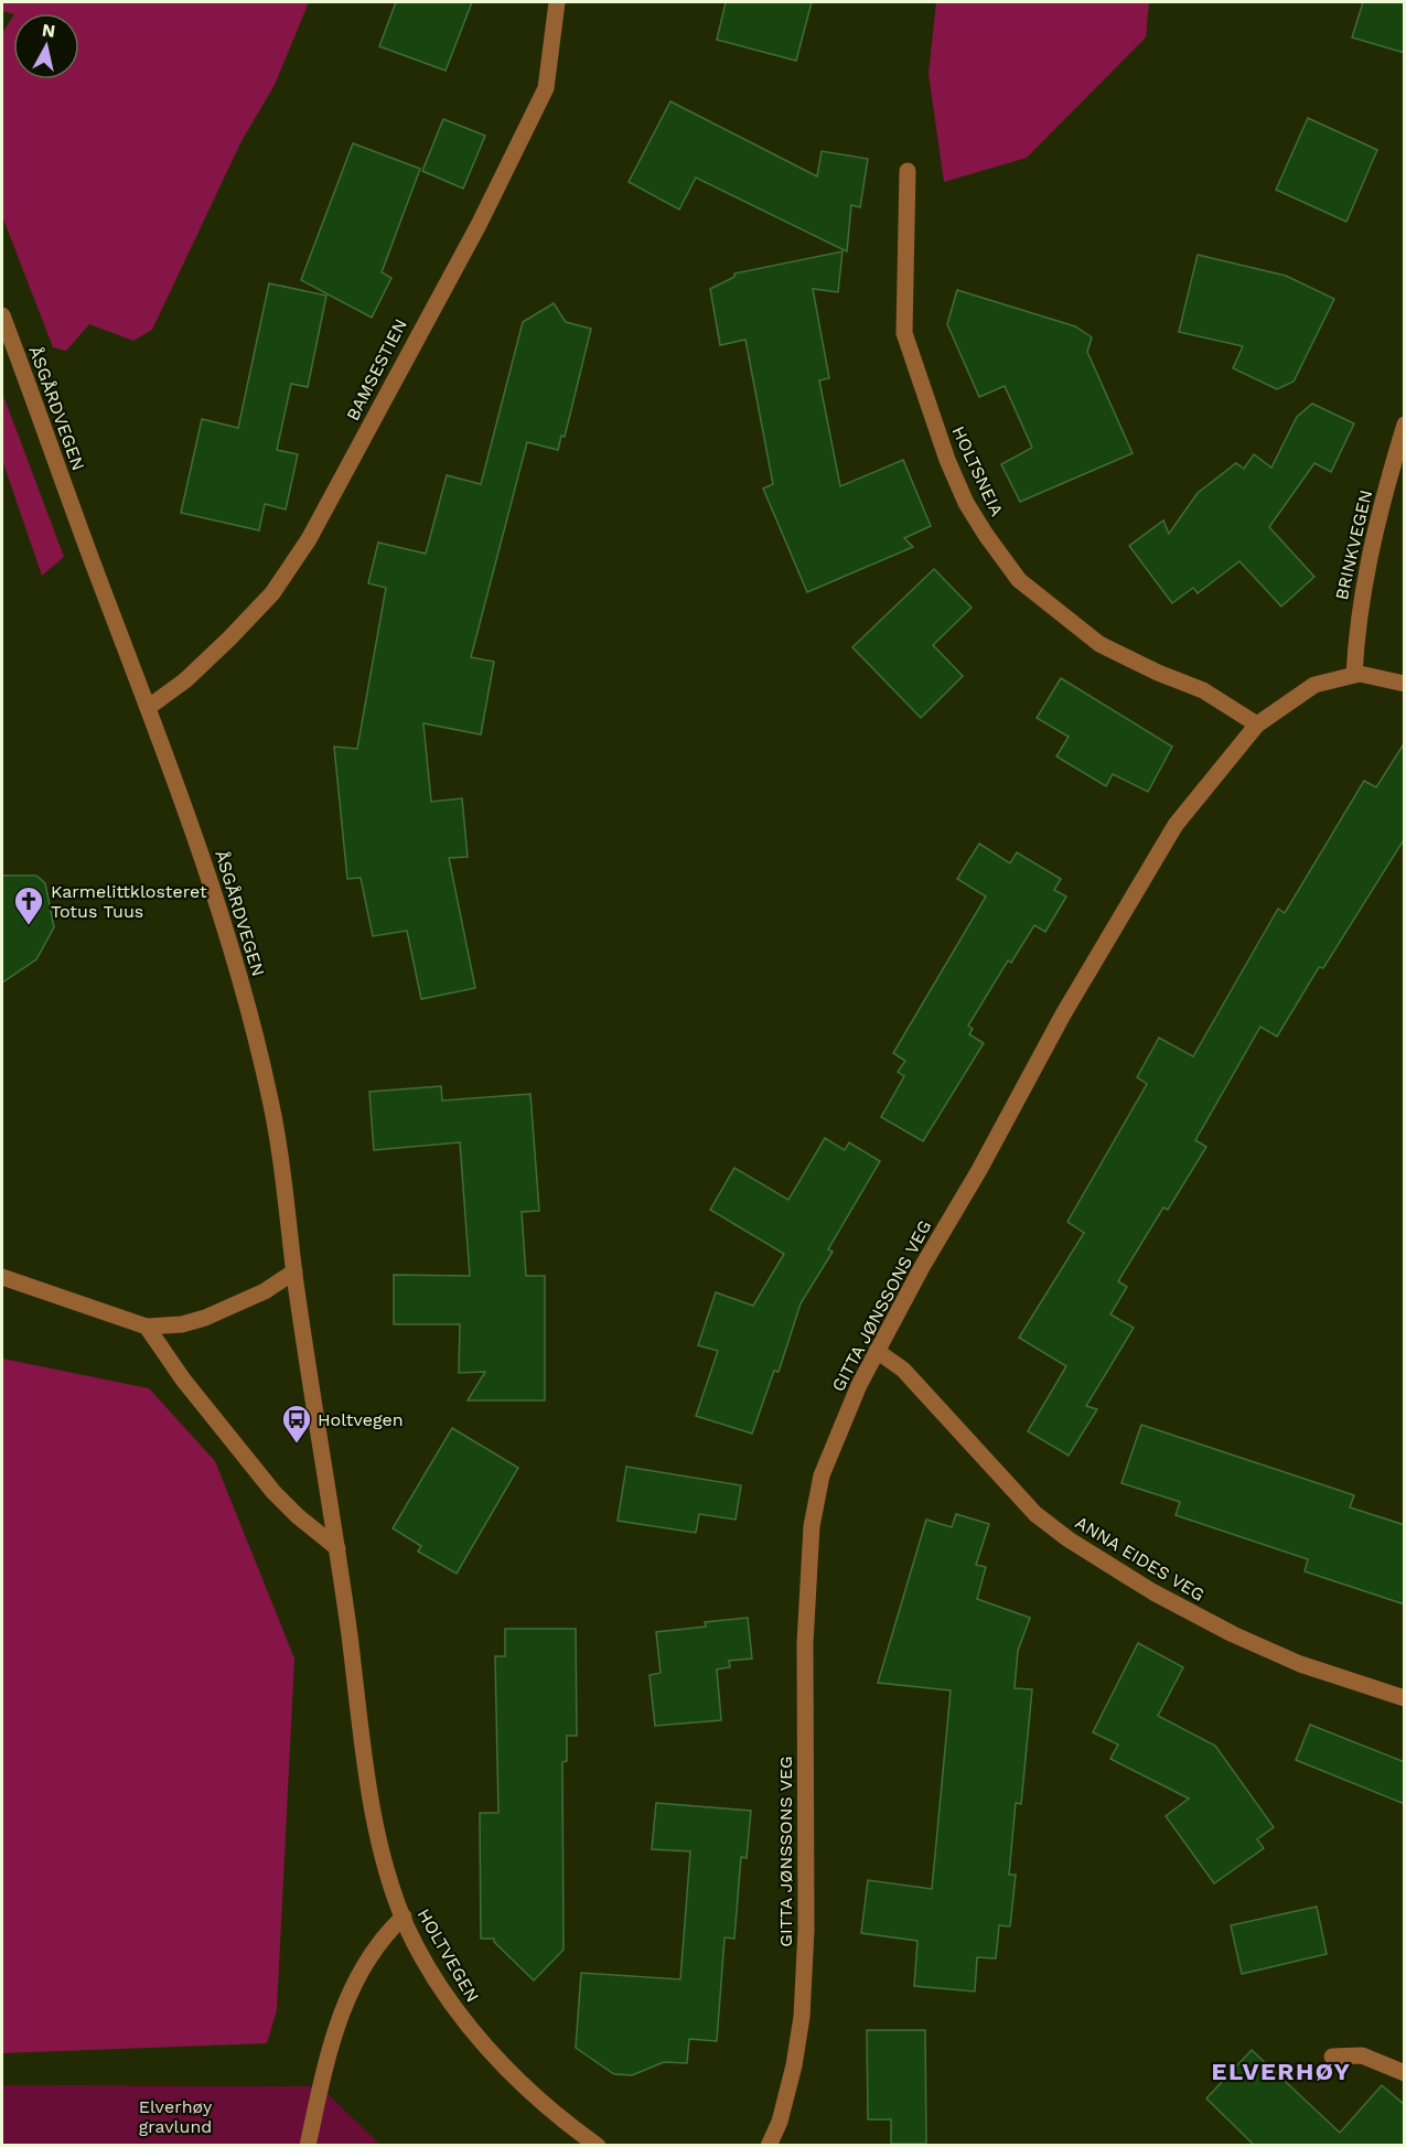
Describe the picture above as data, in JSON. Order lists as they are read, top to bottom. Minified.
{"streets":{"street":["BAMSESTIEN","ÅSGÅRDVEGEN","HOLTSNEIA","BRINKVEGEN","GITTA JØNSSONS VEG","ANNA EIDES VEG","HOLTVEGEN"]},"crossings":[["BAMSESTIEN","ÅSGÅRDVEGEN"],["ÅSGÅRDVEGEN","HOLTVEGEN"],["HOLTSNEIA","GITTA JØNSSONS VEG"],["BRINKVEGEN","GITTA JØNSSONS VEG"],["GITTA JØNSSONS VEG","ANNA EIDES VEG"]],"districts":["ELVERHØY"],"parks":["Elverhøy gravlund"],"places":{"church":["Karmelittklosteret Totus Tuus"],"bus stop":["Holtvegen"]},"north":"top"}
